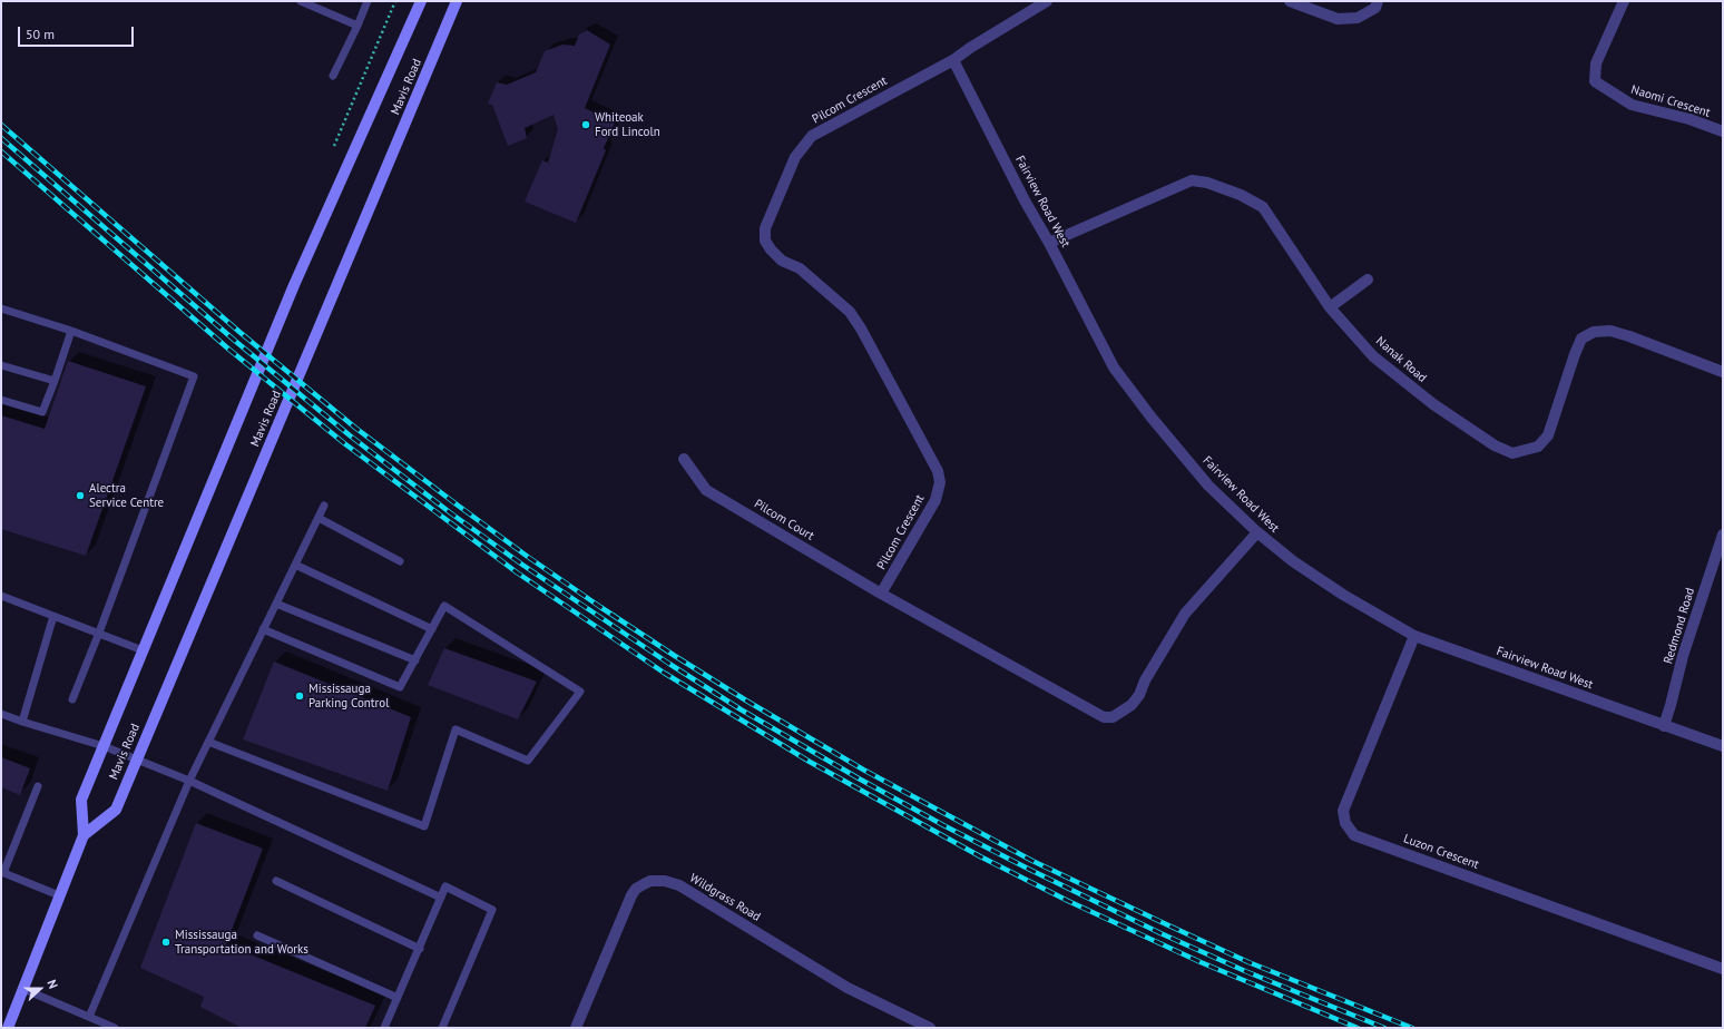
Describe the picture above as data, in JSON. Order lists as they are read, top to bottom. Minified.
{"streets":{"main road":["Mavis Road"],"street":["Pilcom Crescent","Naomi Crescent","Fairview Road West","Nanak Road","Pilcom Court","Redmond Road","Luzon Crescent","Wildgrass Road"]},"crossings":[["Pilcom Crescent","Fairview Road West"],["Pilcom Crescent","Pilcom Court"],["Fairview Road West","Nanak Road"],["Fairview Road West","Redmond Road"],["Fairview Road West","Luzon Crescent"]],"places":["Whiteoak Ford Lincoln","Alectra Service Centre","Mississauga Parking Control","Mississauga Transportation and Works"],"scale_bar":"50 m","north":"right"}
